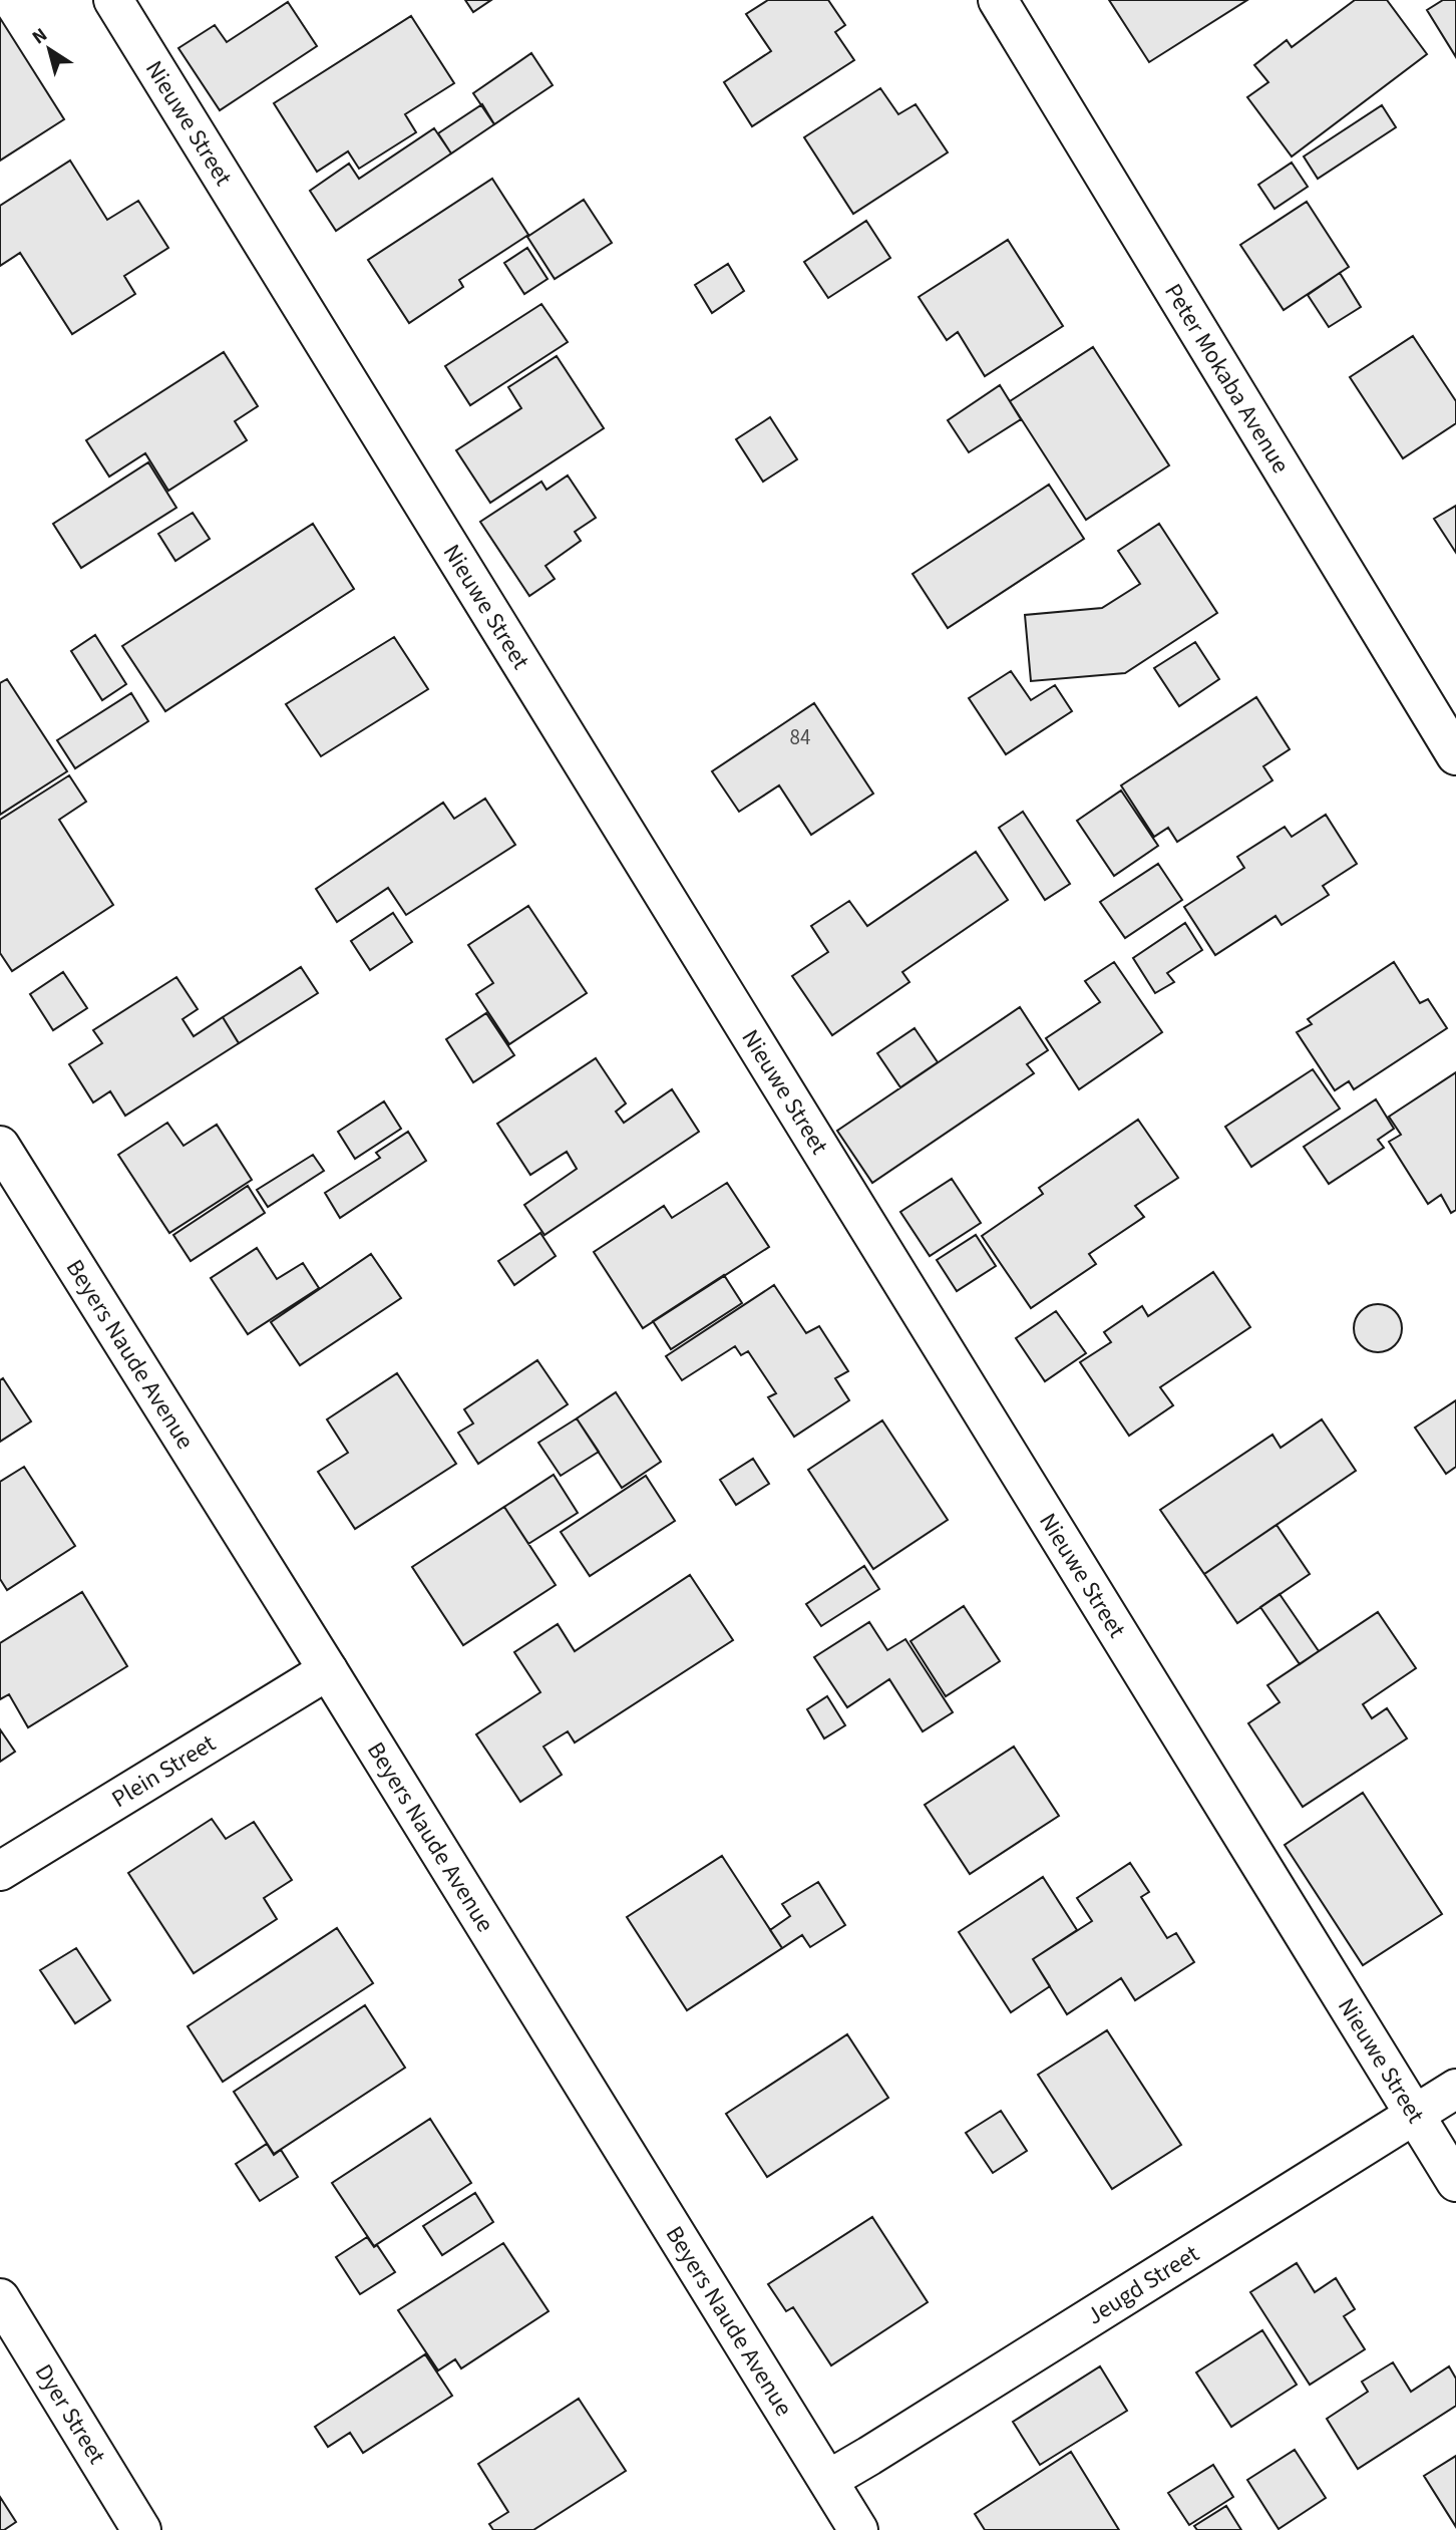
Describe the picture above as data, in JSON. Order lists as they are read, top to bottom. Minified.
{"streets":{"street":["Nieuwe Street","Peter Mokaba Avenue","Beyers Naude Avenue","Plein Street","Jeugd Street","Dyer Street"]},"crossings":[["Nieuwe Street","Jeugd Street"],["Beyers Naude Avenue","Plein Street"],["Beyers Naude Avenue","Jeugd Street"]],"house_numbers":["84"],"north":"top left"}
